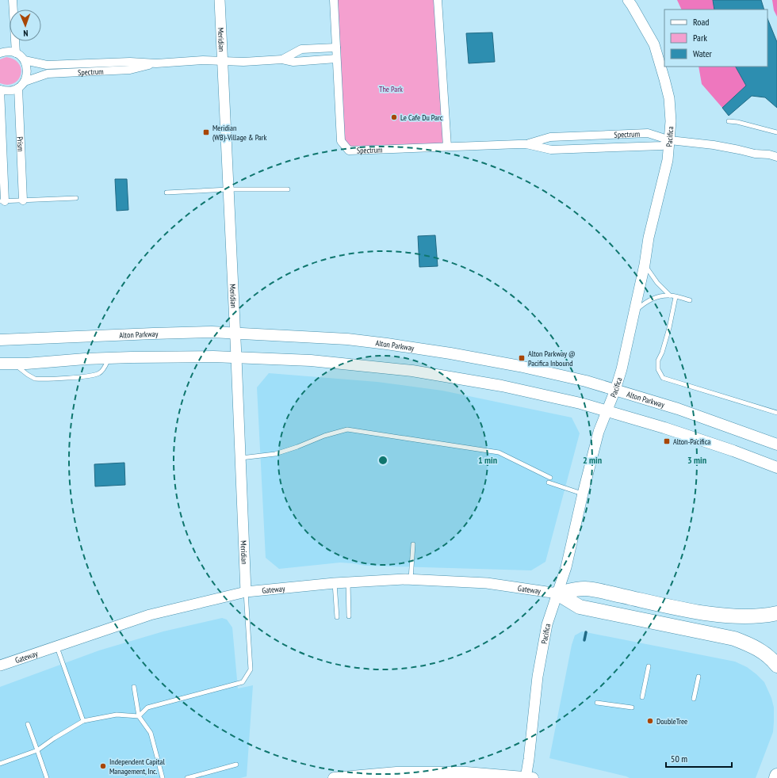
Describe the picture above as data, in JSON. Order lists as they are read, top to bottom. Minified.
{"streets":{"main road":["Alton Parkway"],"street":["Meridian","Spectrum","Pacifica","Prism","Gateway"]},"crossings":[["Meridian","Spectrum"],["Meridian","Alton Parkway"],["Meridian","Gateway"],["Spectrum","Pacifica"],["Pacifica","Alton Parkway"],["Pacifica","Gateway"]],"parks":["The Park"],"places":{"other":["Le Cafe Du Parc","DoubleTree","Independent Capital Management, Inc."],"transit":["Meridian (WB)-Village & Park","Alton Parkway @ Pacifica Inbound","Alton-Pacifica"]},"legend":["Road","Park","Water"],"scale_bar":"50 m","north":"bottom","rings":["1 min","2 min","3 min"]}
